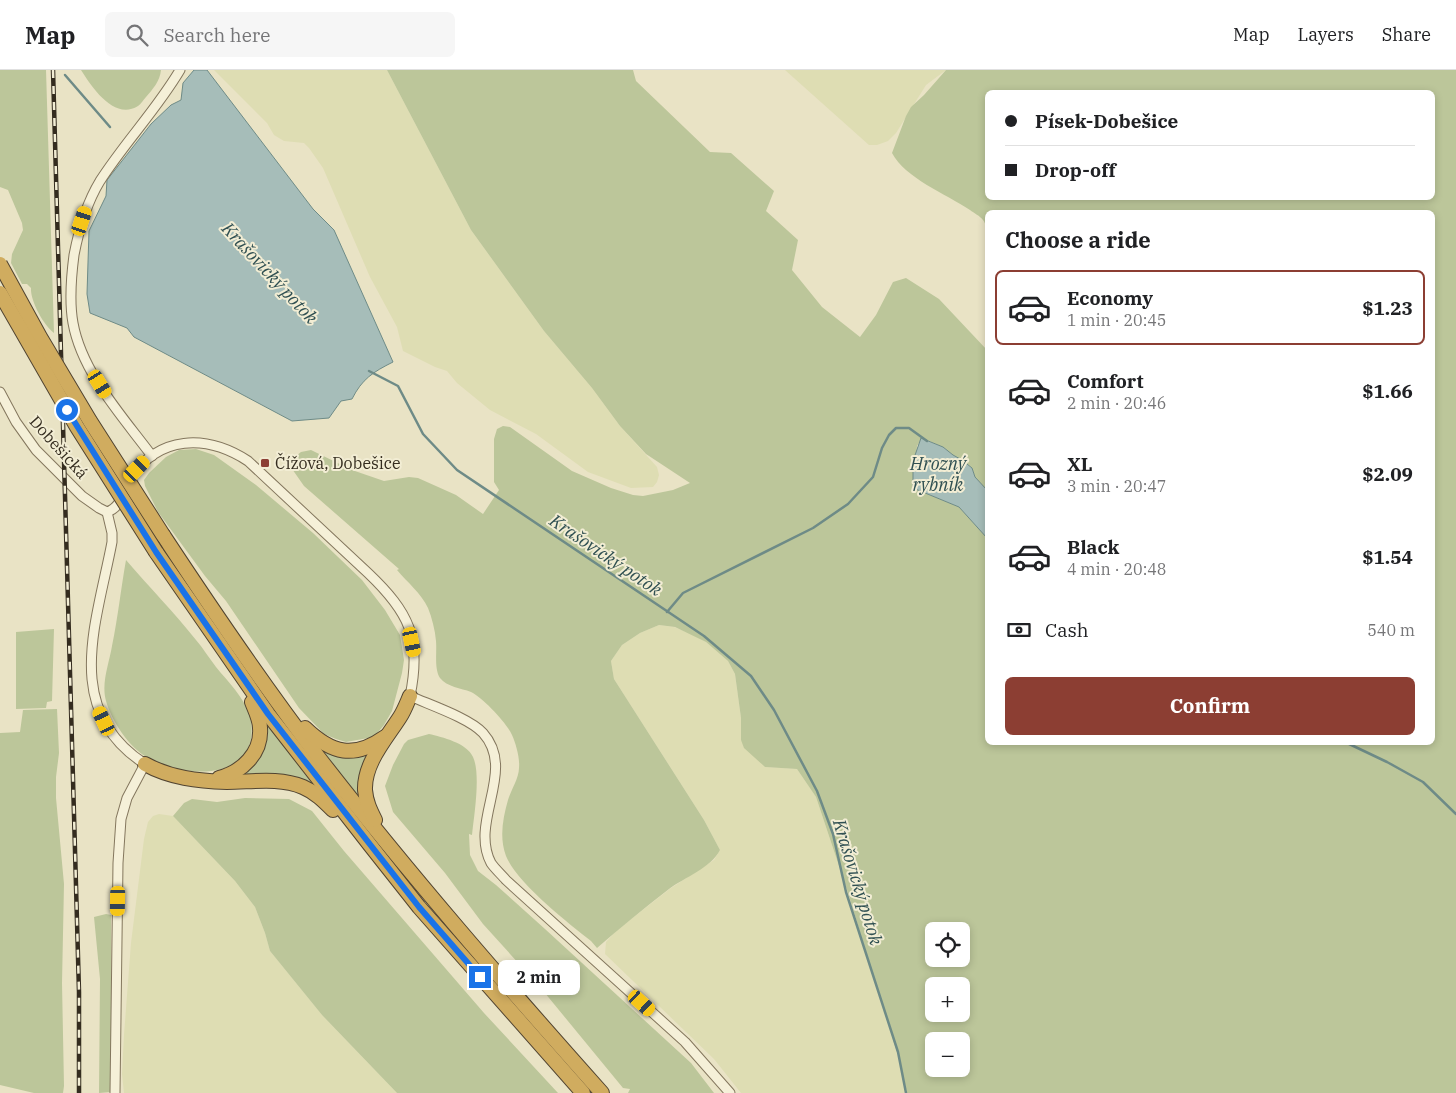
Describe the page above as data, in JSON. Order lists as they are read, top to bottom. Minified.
{"streets":{"street":["Dobešická"]},"water":["Krašovický potok","Hrozný rybník"],"places":{"transit":["Čížová, Dobešice"]},"page":{"header":"Map","search":"Search here","nav":["Map","Layers","Share"],"banner":["Písek-Dobešice","Drop-off"],"heading":"Choose a ride","list":[{"name":"Economy","note":"1 min · 20:45","value":"$1.23"},{"name":"Comfort","note":"2 min · 20:46","value":"$1.66"},{"name":"XL","note":"3 min · 20:47","value":"$2.09"},{"name":"Black","note":"4 min · 20:48","value":"$1.54"}],"pay":["Cash","540 m"],"buttons":"Confirm","map_buttons":["+","−"],"bubble":"2 min"}}
